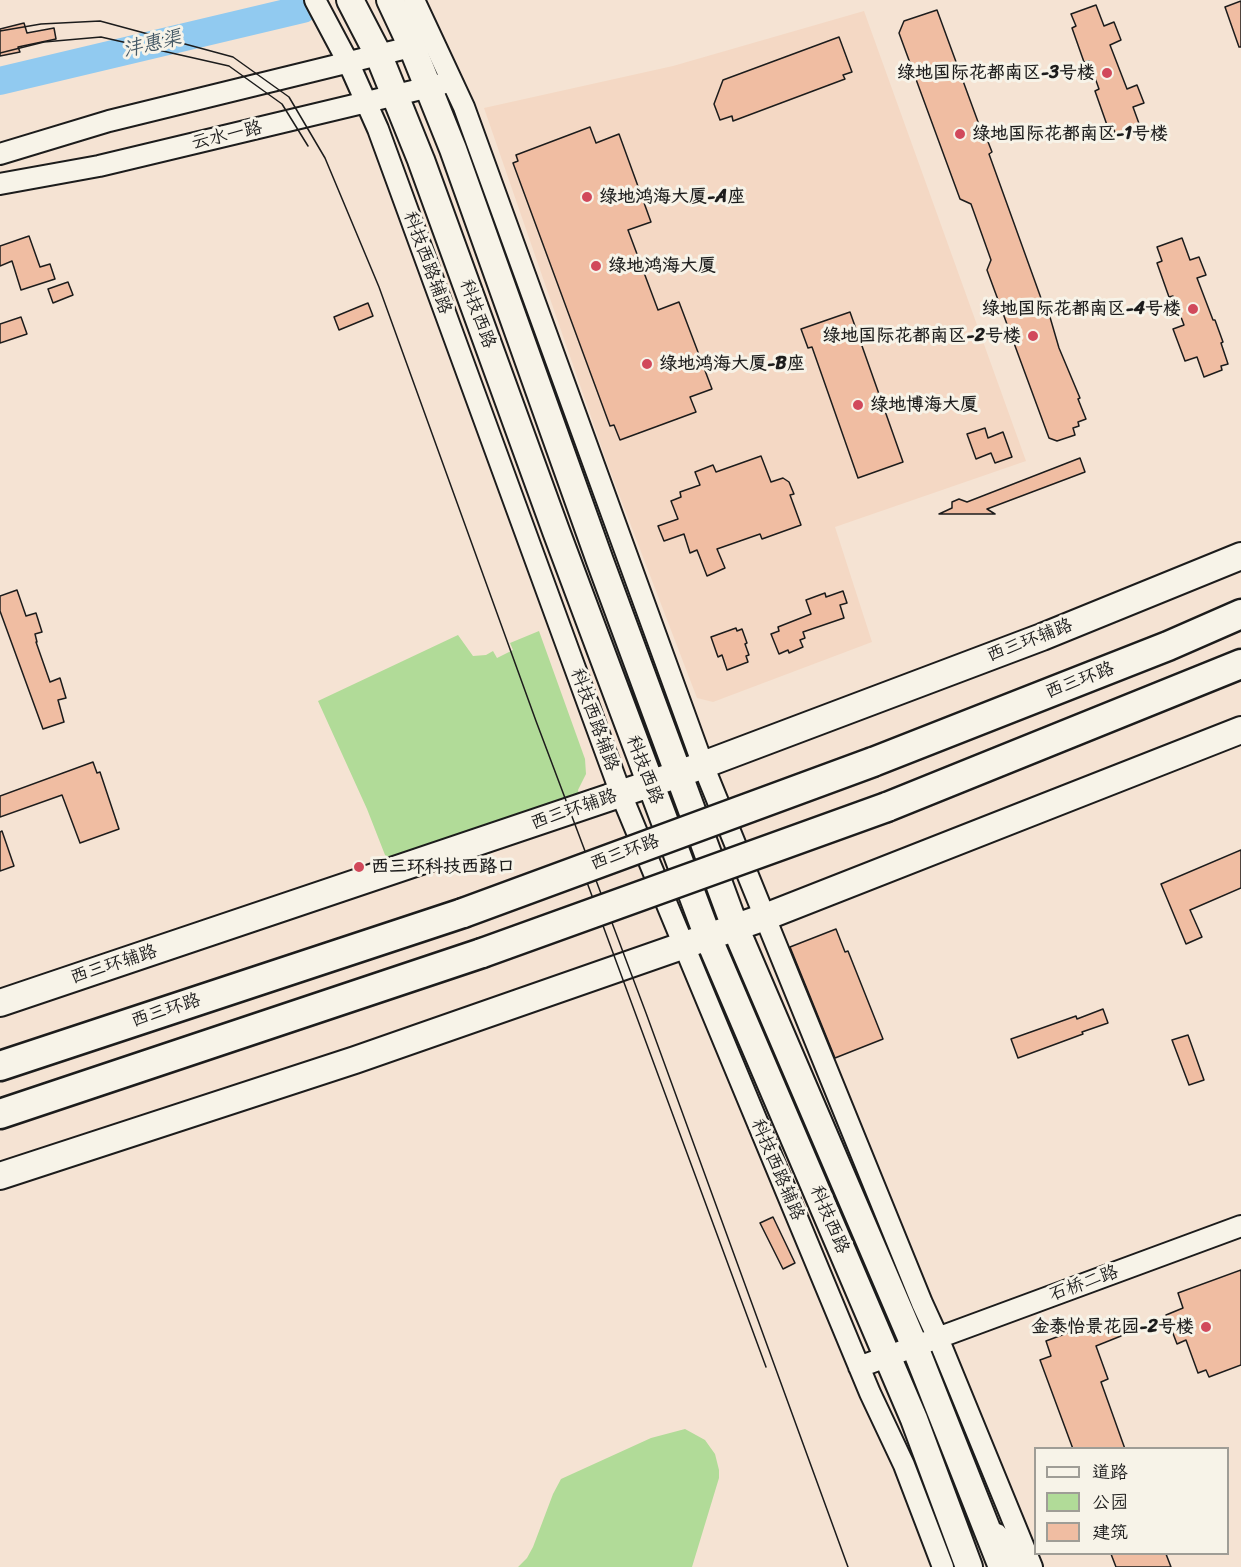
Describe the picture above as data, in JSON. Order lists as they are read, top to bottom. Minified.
{"streets":{"highway":["西三环路"],"main road":["科技西路","西三环辅路"],"street":["云水一路","科技西路辅路","石桥二路"]},"crossings":[["云水一路","科技西路辅路"],["云水一路","科技西路"],["科技西路辅路","西三环辅路"],["科技西路辅路","石桥二路"],["科技西路","西三环辅路"],["科技西路","石桥二路"]],"water":["沣惠渠"],"places":["绿地国际花都南区-3号楼","绿地国际花都南区-1号楼","绿地鸿海大厦-A座","绿地鸿海大厦","绿地国际花都南区-4号楼","绿地国际花都南区-2号楼","绿地鸿海大厦-B座","绿地博海大厦","西三环科技西路口","金泰怡景花园-2号楼"],"legend":["道路","公园","建筑"]}
